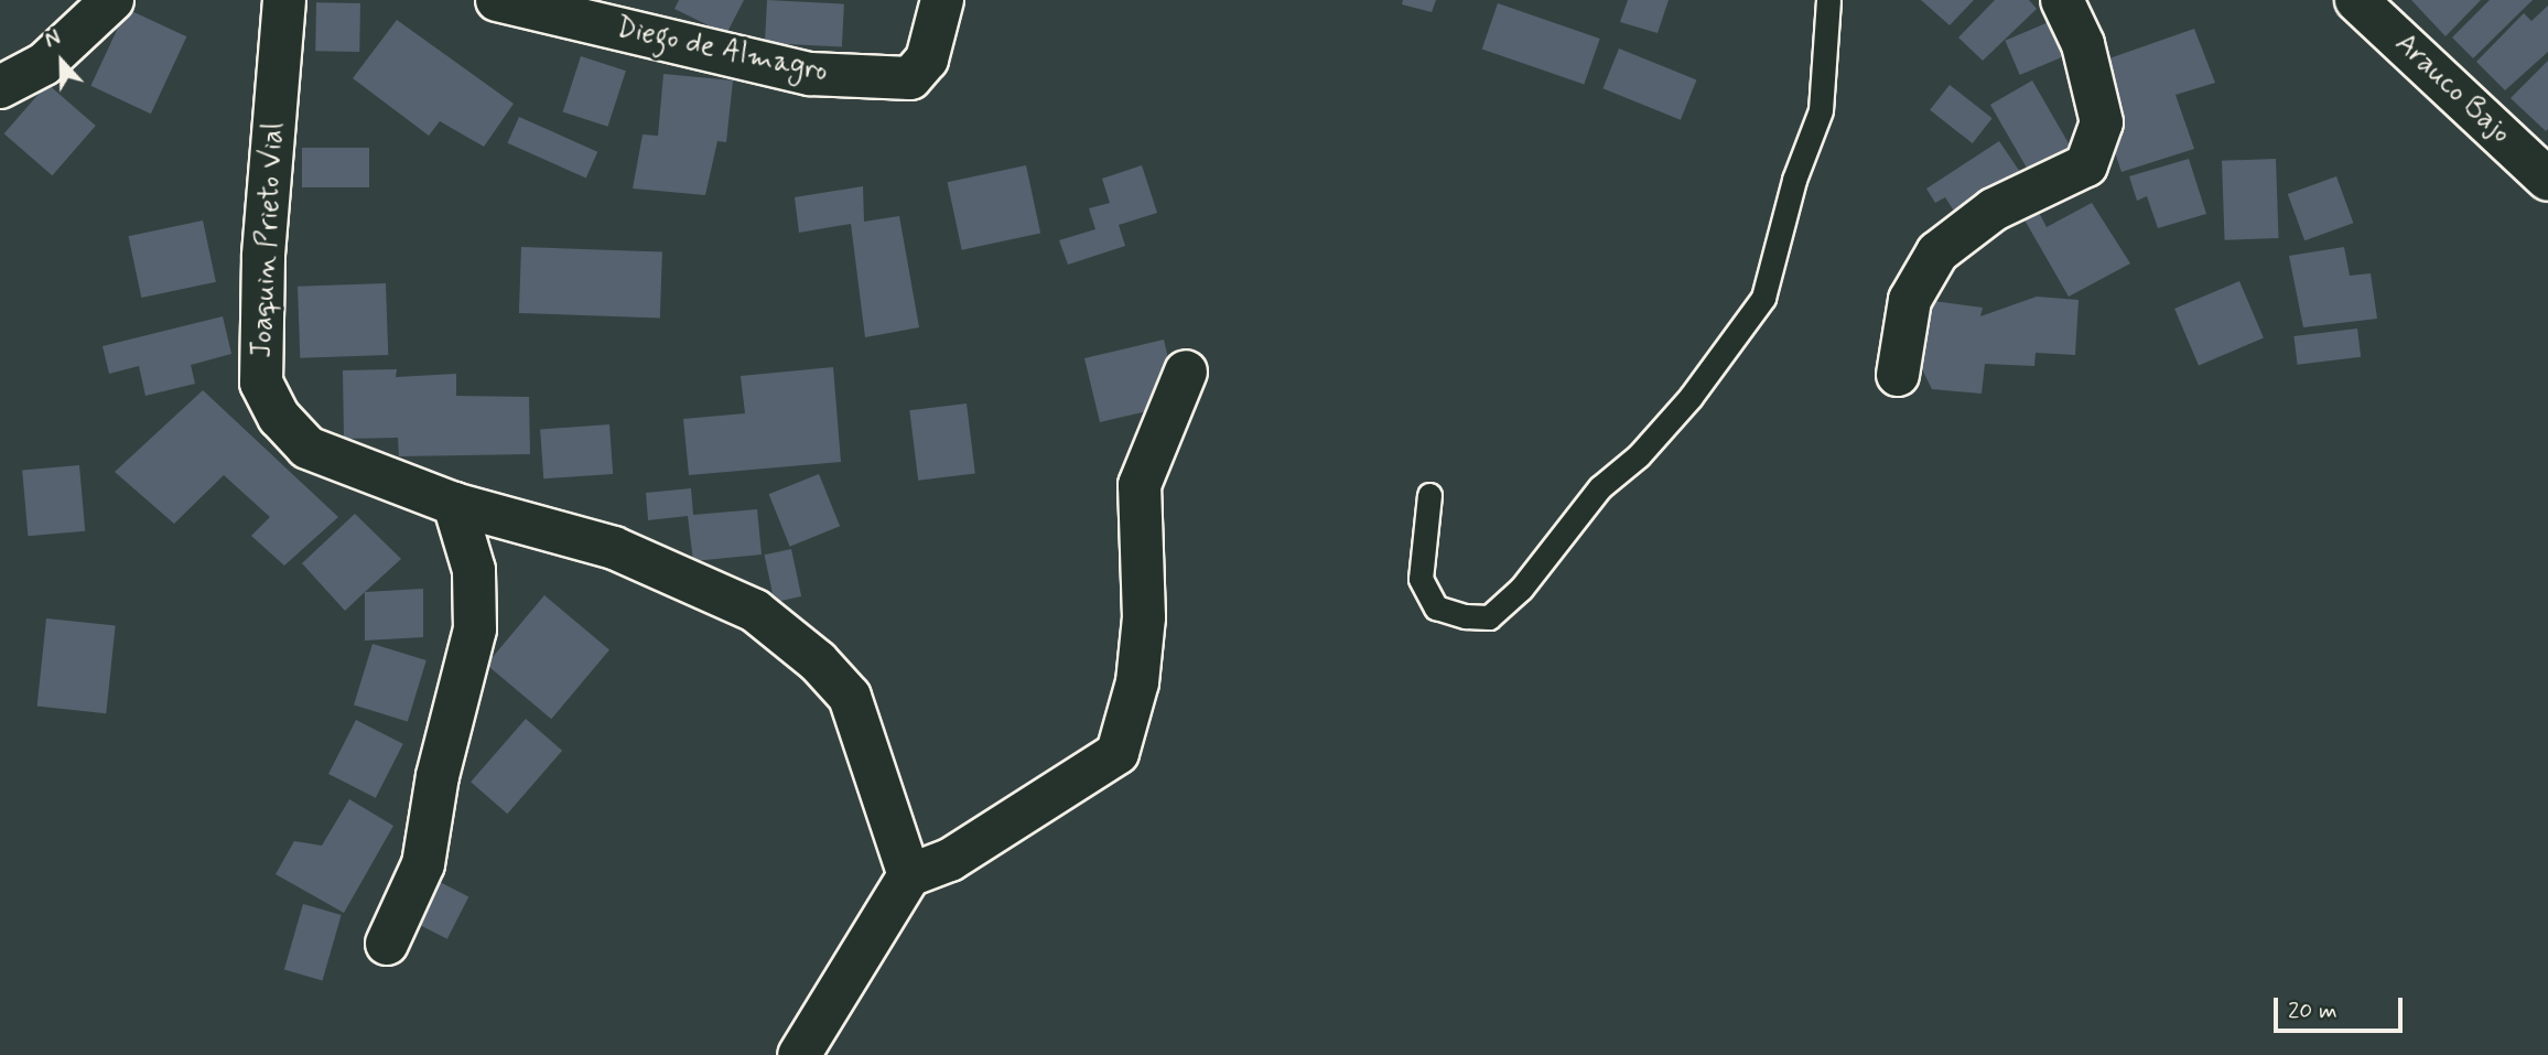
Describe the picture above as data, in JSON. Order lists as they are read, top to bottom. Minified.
{"streets":{"street":["Diego de Almagro","Arauco Bajo","Joaquin Prieto Vial"]},"scale_bar":"20 m","north":"top"}
